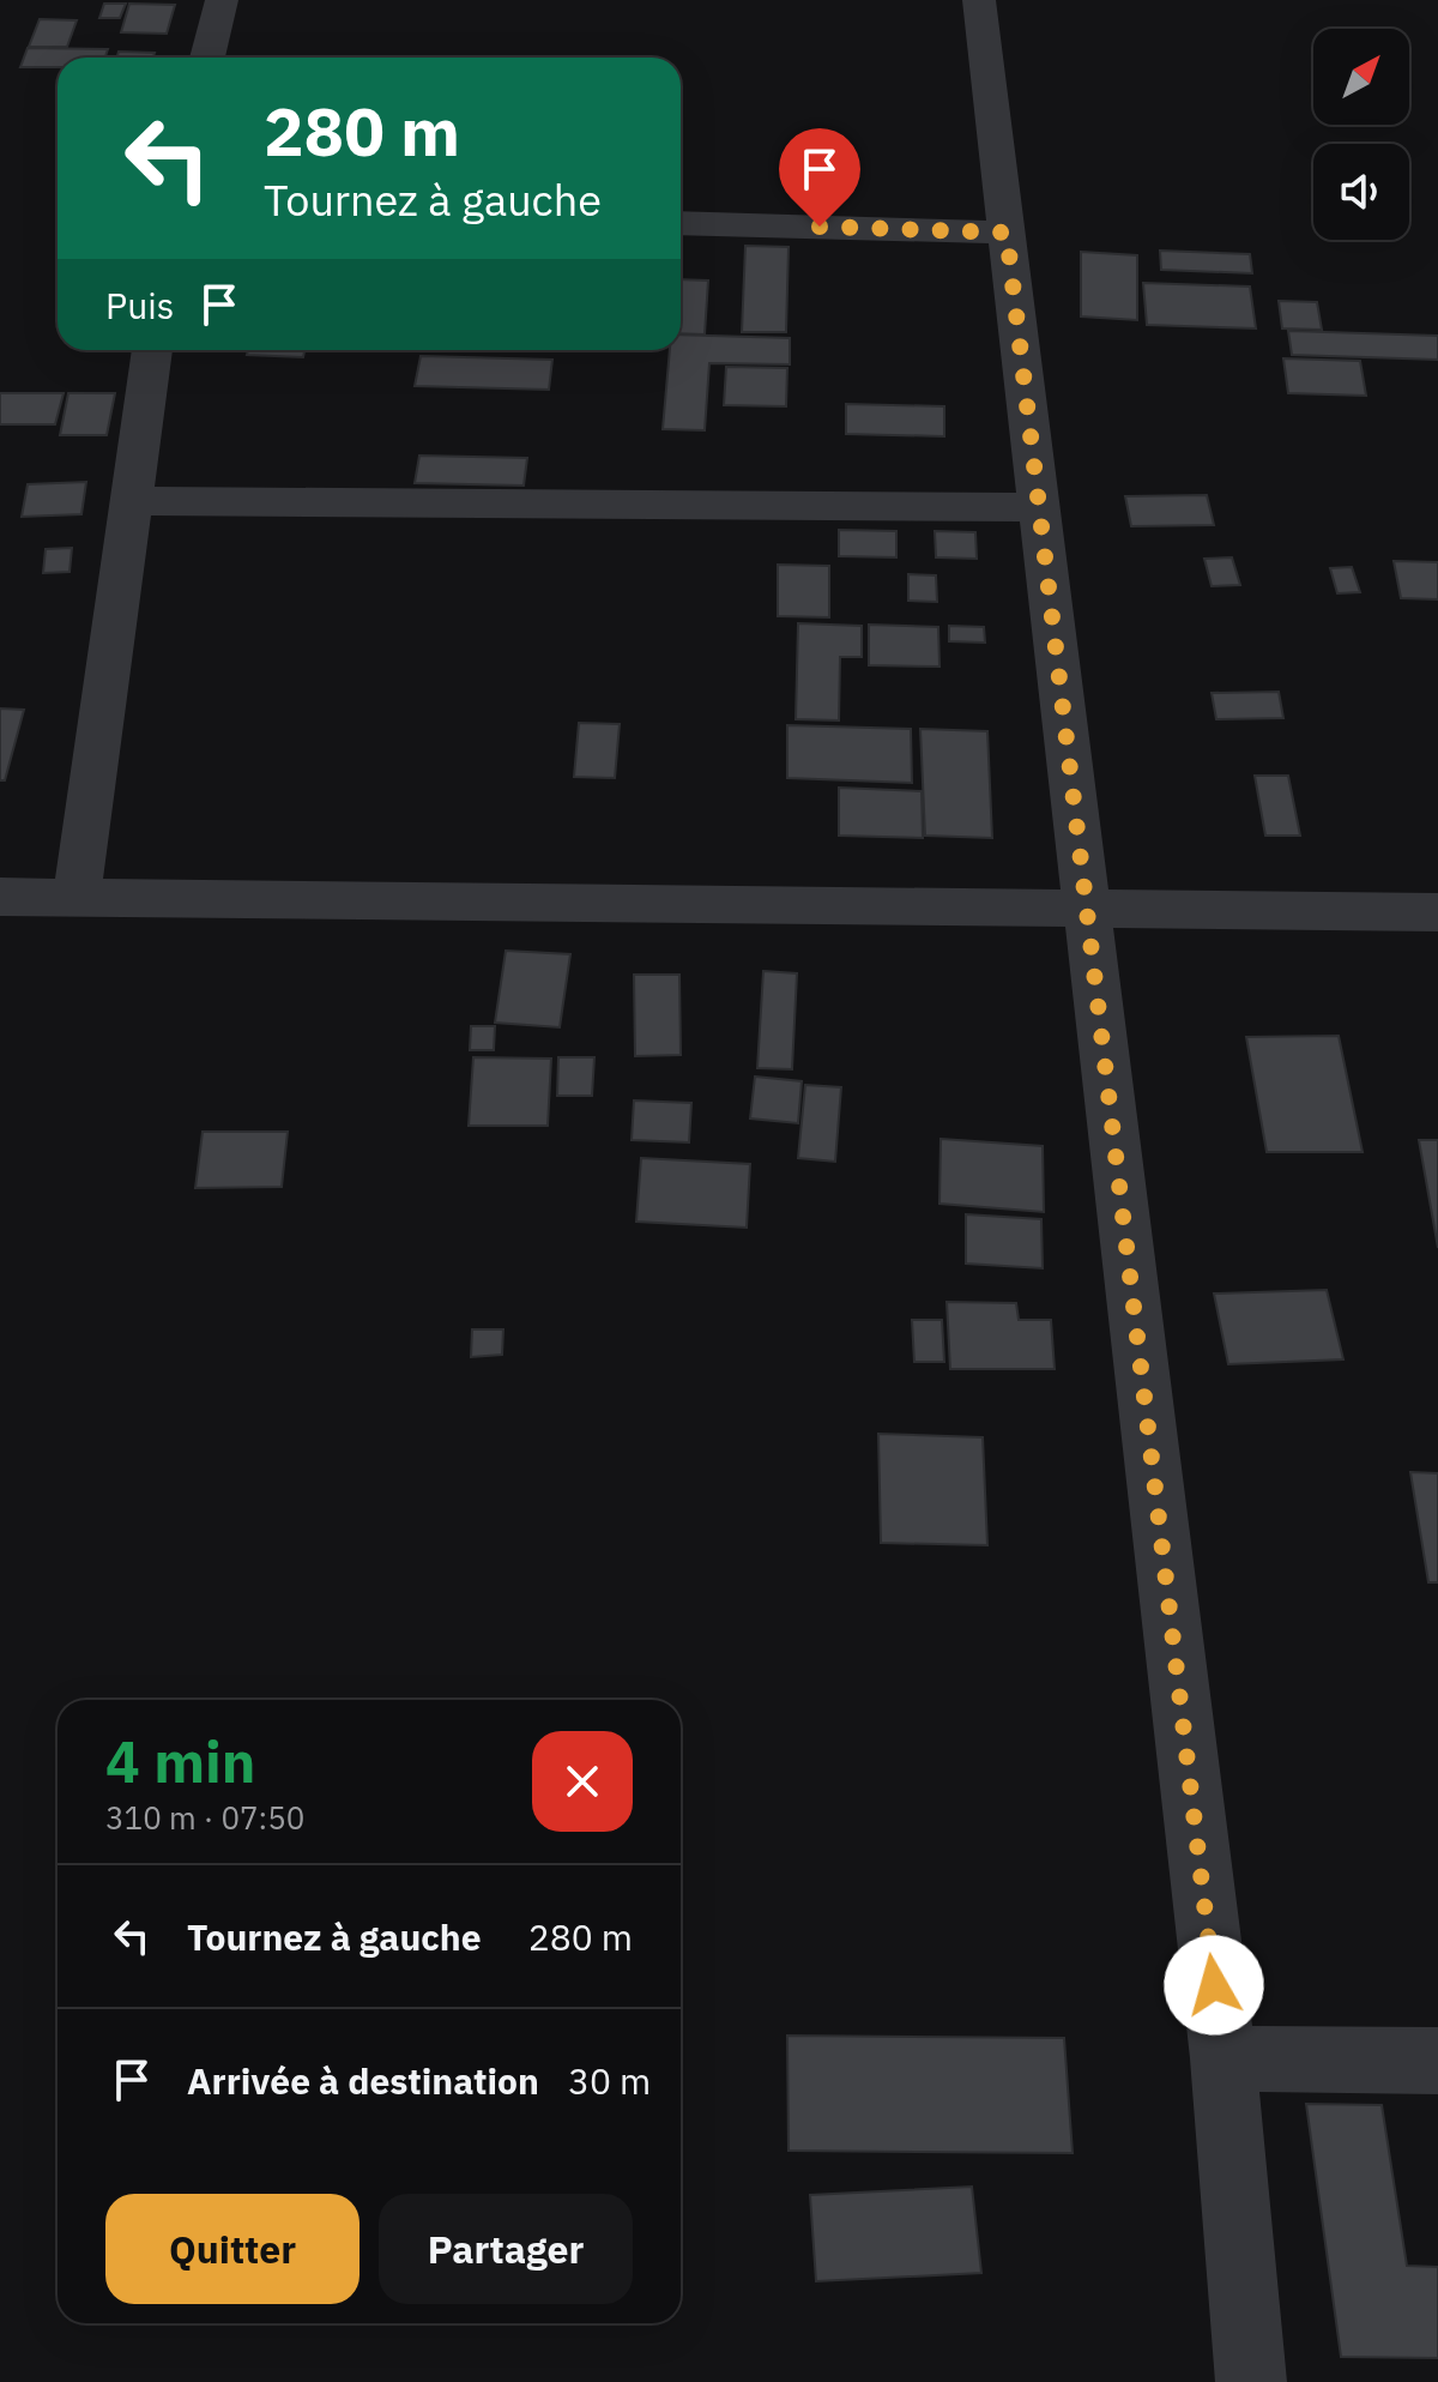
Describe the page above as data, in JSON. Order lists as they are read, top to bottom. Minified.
{"north":"top right","page":{"turn":["280 m","Tournez à gauche"],"then":"Puis","heading":["4 min","310 m · 07:50"],"list":[{"name":"Tournez à gauche","value":"280 m"},{"name":"Arrivée à destination","value":"30 m"}],"buttons":["Quitter","Partager"]}}
